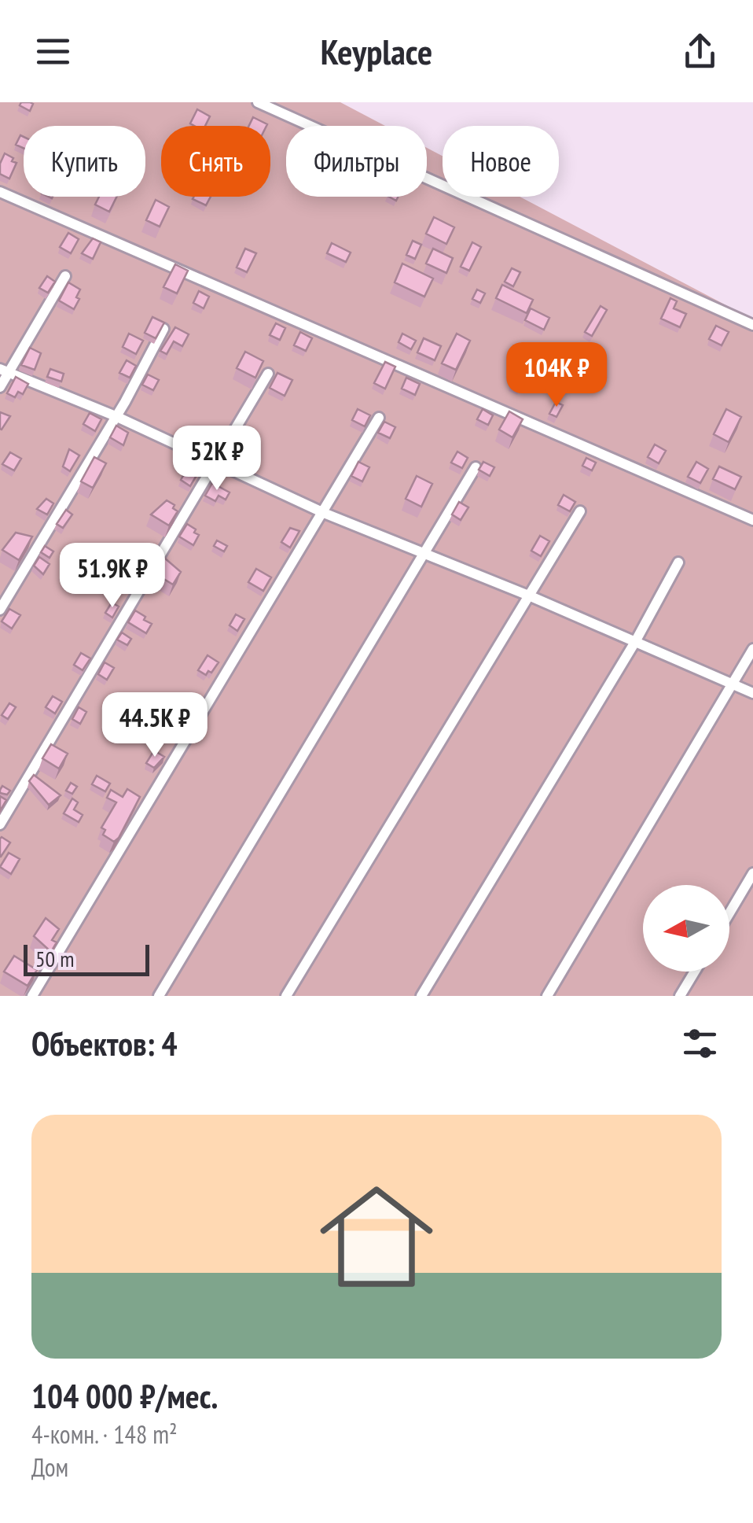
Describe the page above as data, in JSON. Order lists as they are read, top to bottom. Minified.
{"scale_bar":"50 m","north":"left","page":{"header":"Keyplace","chip":["Купить","Снять","Фильтры","Новое"],"price":["104K ₽","52K ₽","51.9K ₽","44.5K ₽"],"scale":"50 m","heading":"Объектов: 4","list":[{"name":"104 000 ₽/мес.","note":"4-комн. · 148 m² · Дом"}]}}
